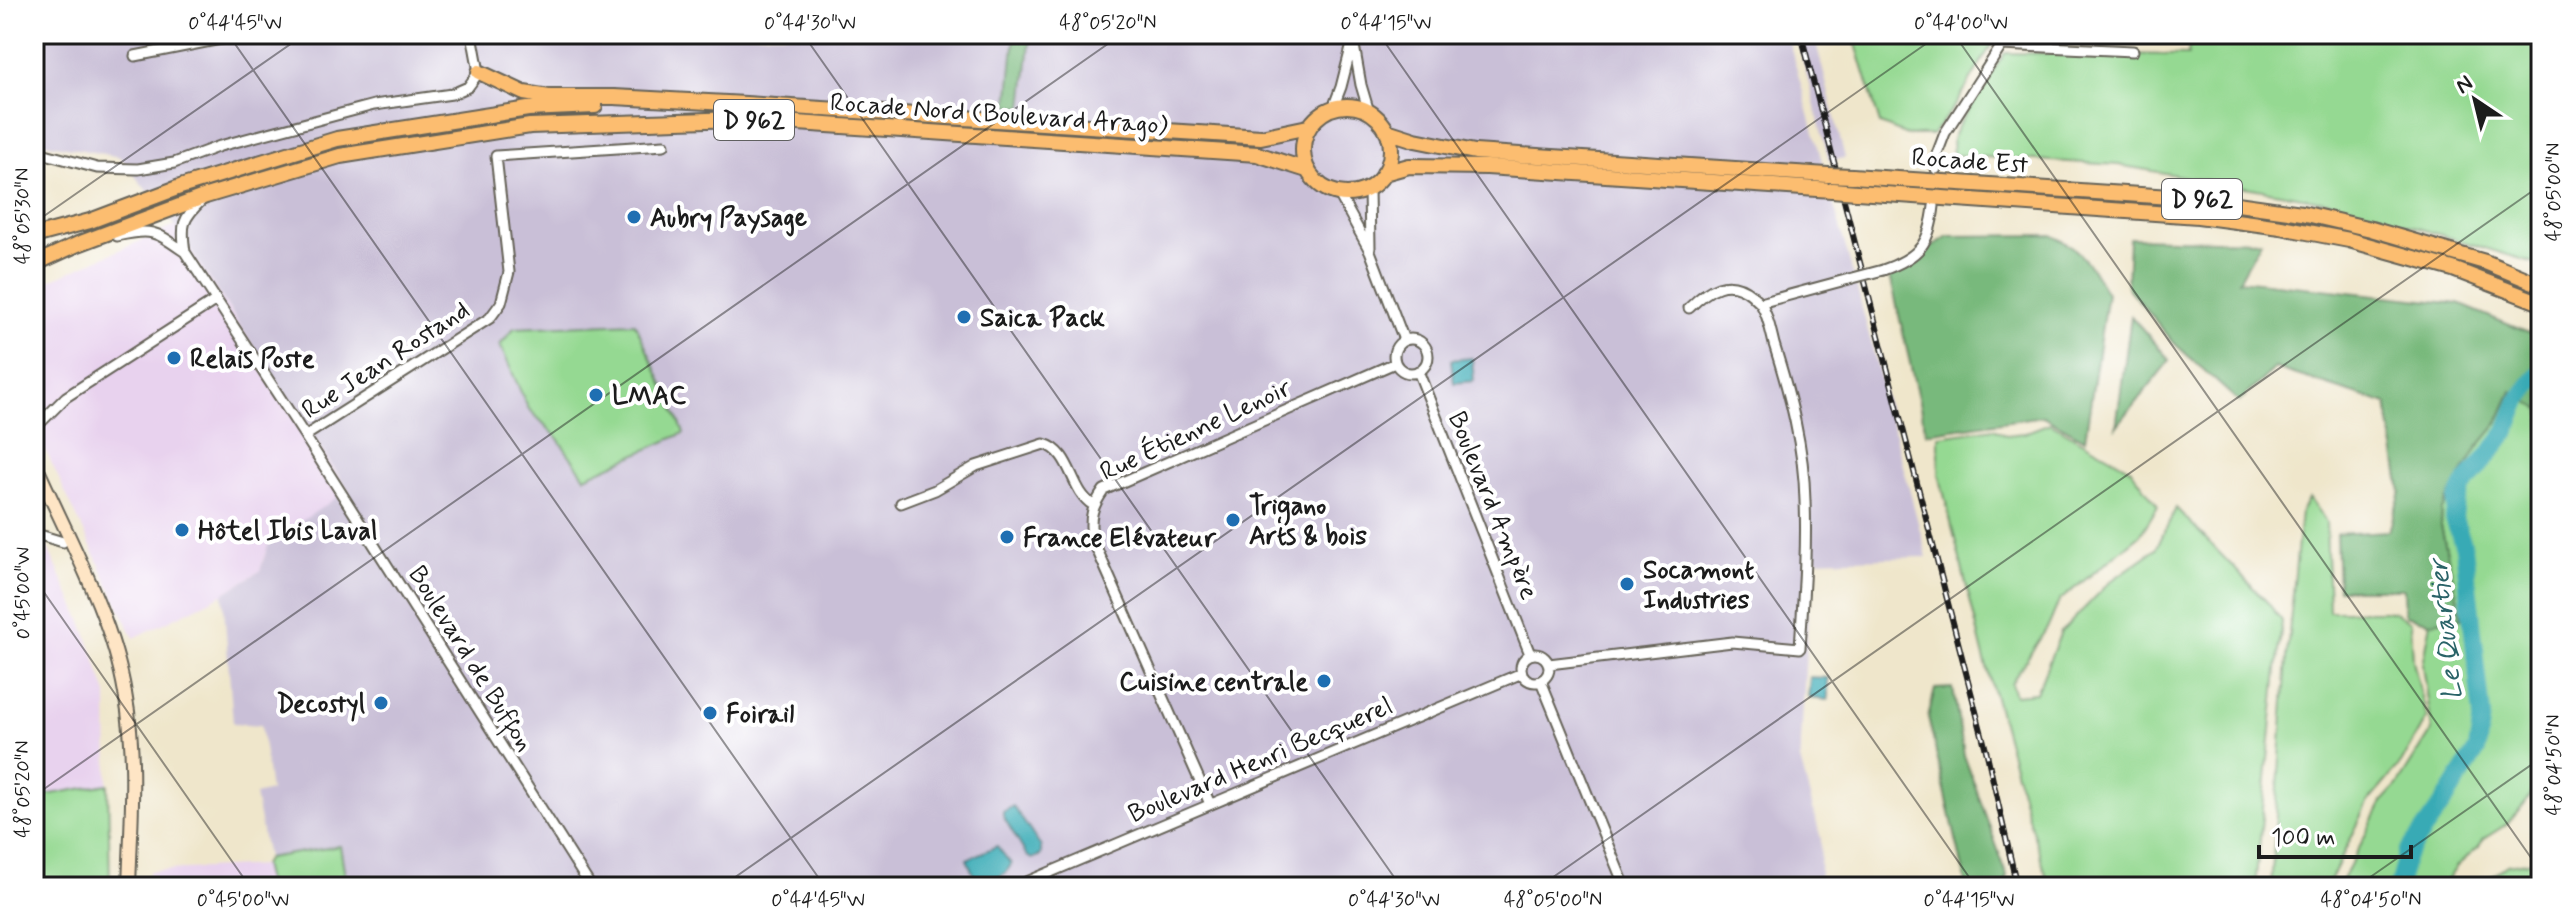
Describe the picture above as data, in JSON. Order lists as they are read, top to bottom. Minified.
{"streets":{"main road":["Rocade Nord (Boulevard Arago)","D 962","Rocade Est"],"street":["Rue Jean Rostand","Rue Étienne Lenoir","Boulevard Ampère","Boulevard de Buffon","Boulevard Henri Becquerel"]},"crossings":[["Rocade Nord (Boulevard Arago)","D 962"],["Rocade Nord (Boulevard Arago)","Rocade Est"],["D 962","Rocade Est"],["Rue Jean Rostand","Boulevard de Buffon"],["Rue Étienne Lenoir","Boulevard Ampère"],["Rue Étienne Lenoir","Boulevard Henri Becquerel"],["Boulevard Ampère","Boulevard Henri Becquerel"]],"water":["Le Quartier"],"places":["Aubry Paysage","Saica Pack","Relais Poste","LMAC","Trigano Arts & bois","Hôtel Ibis Laval","France Elévateur","Socamont Industries","Cuisine centrale","Decostyl","Foirail"],"scale_bar":"100 m","north":"top left","coordinates":["0°44'45\"W","0°44'30\"W","48°05'20\"N","0°44'15\"W","0°44'00\"W","48°05'00\"N","48°05'30\"N","0°45'00\"W","48°04'50\"N"]}
